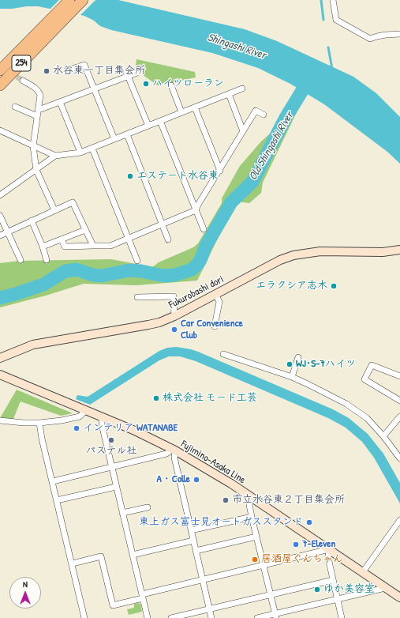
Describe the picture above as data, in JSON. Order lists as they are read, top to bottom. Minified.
{"streets":{"highway":["254"],"main road":["Fukurobashi dori","Fujimino-Asaka Line"]},"water":["Shingashi River","Old Shingashi River"],"places":["水谷東一丁目集会所","ハイツローラン","エステート水谷東","エラクシア志木","Car Convenience Club","WJ･S-7ハイツ","株式会社 モード工芸","インテリア WATANABE","パステル社","A・Colle","市立水谷東２丁目集会所","東上ガス富士見オートガススタンド","7-Eleven","居酒屋ぐんちゃん","ゆか美容室"],"north":"top"}
